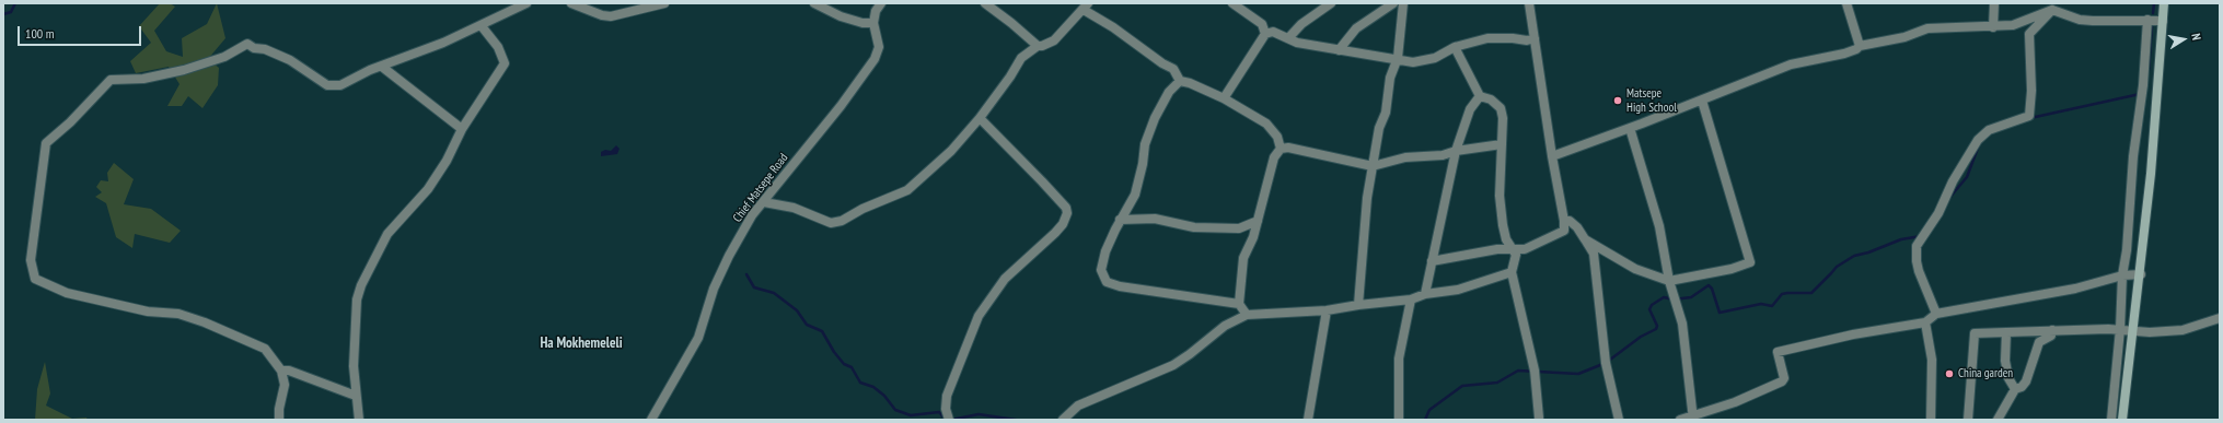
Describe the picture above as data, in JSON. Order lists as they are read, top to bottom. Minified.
{"streets":{"street":["Chief Matsepe Road"]},"districts":["Ha Mokhemeleli"],"places":["Matsepe High School","China garden"],"scale_bar":"100 m","north":"right"}
